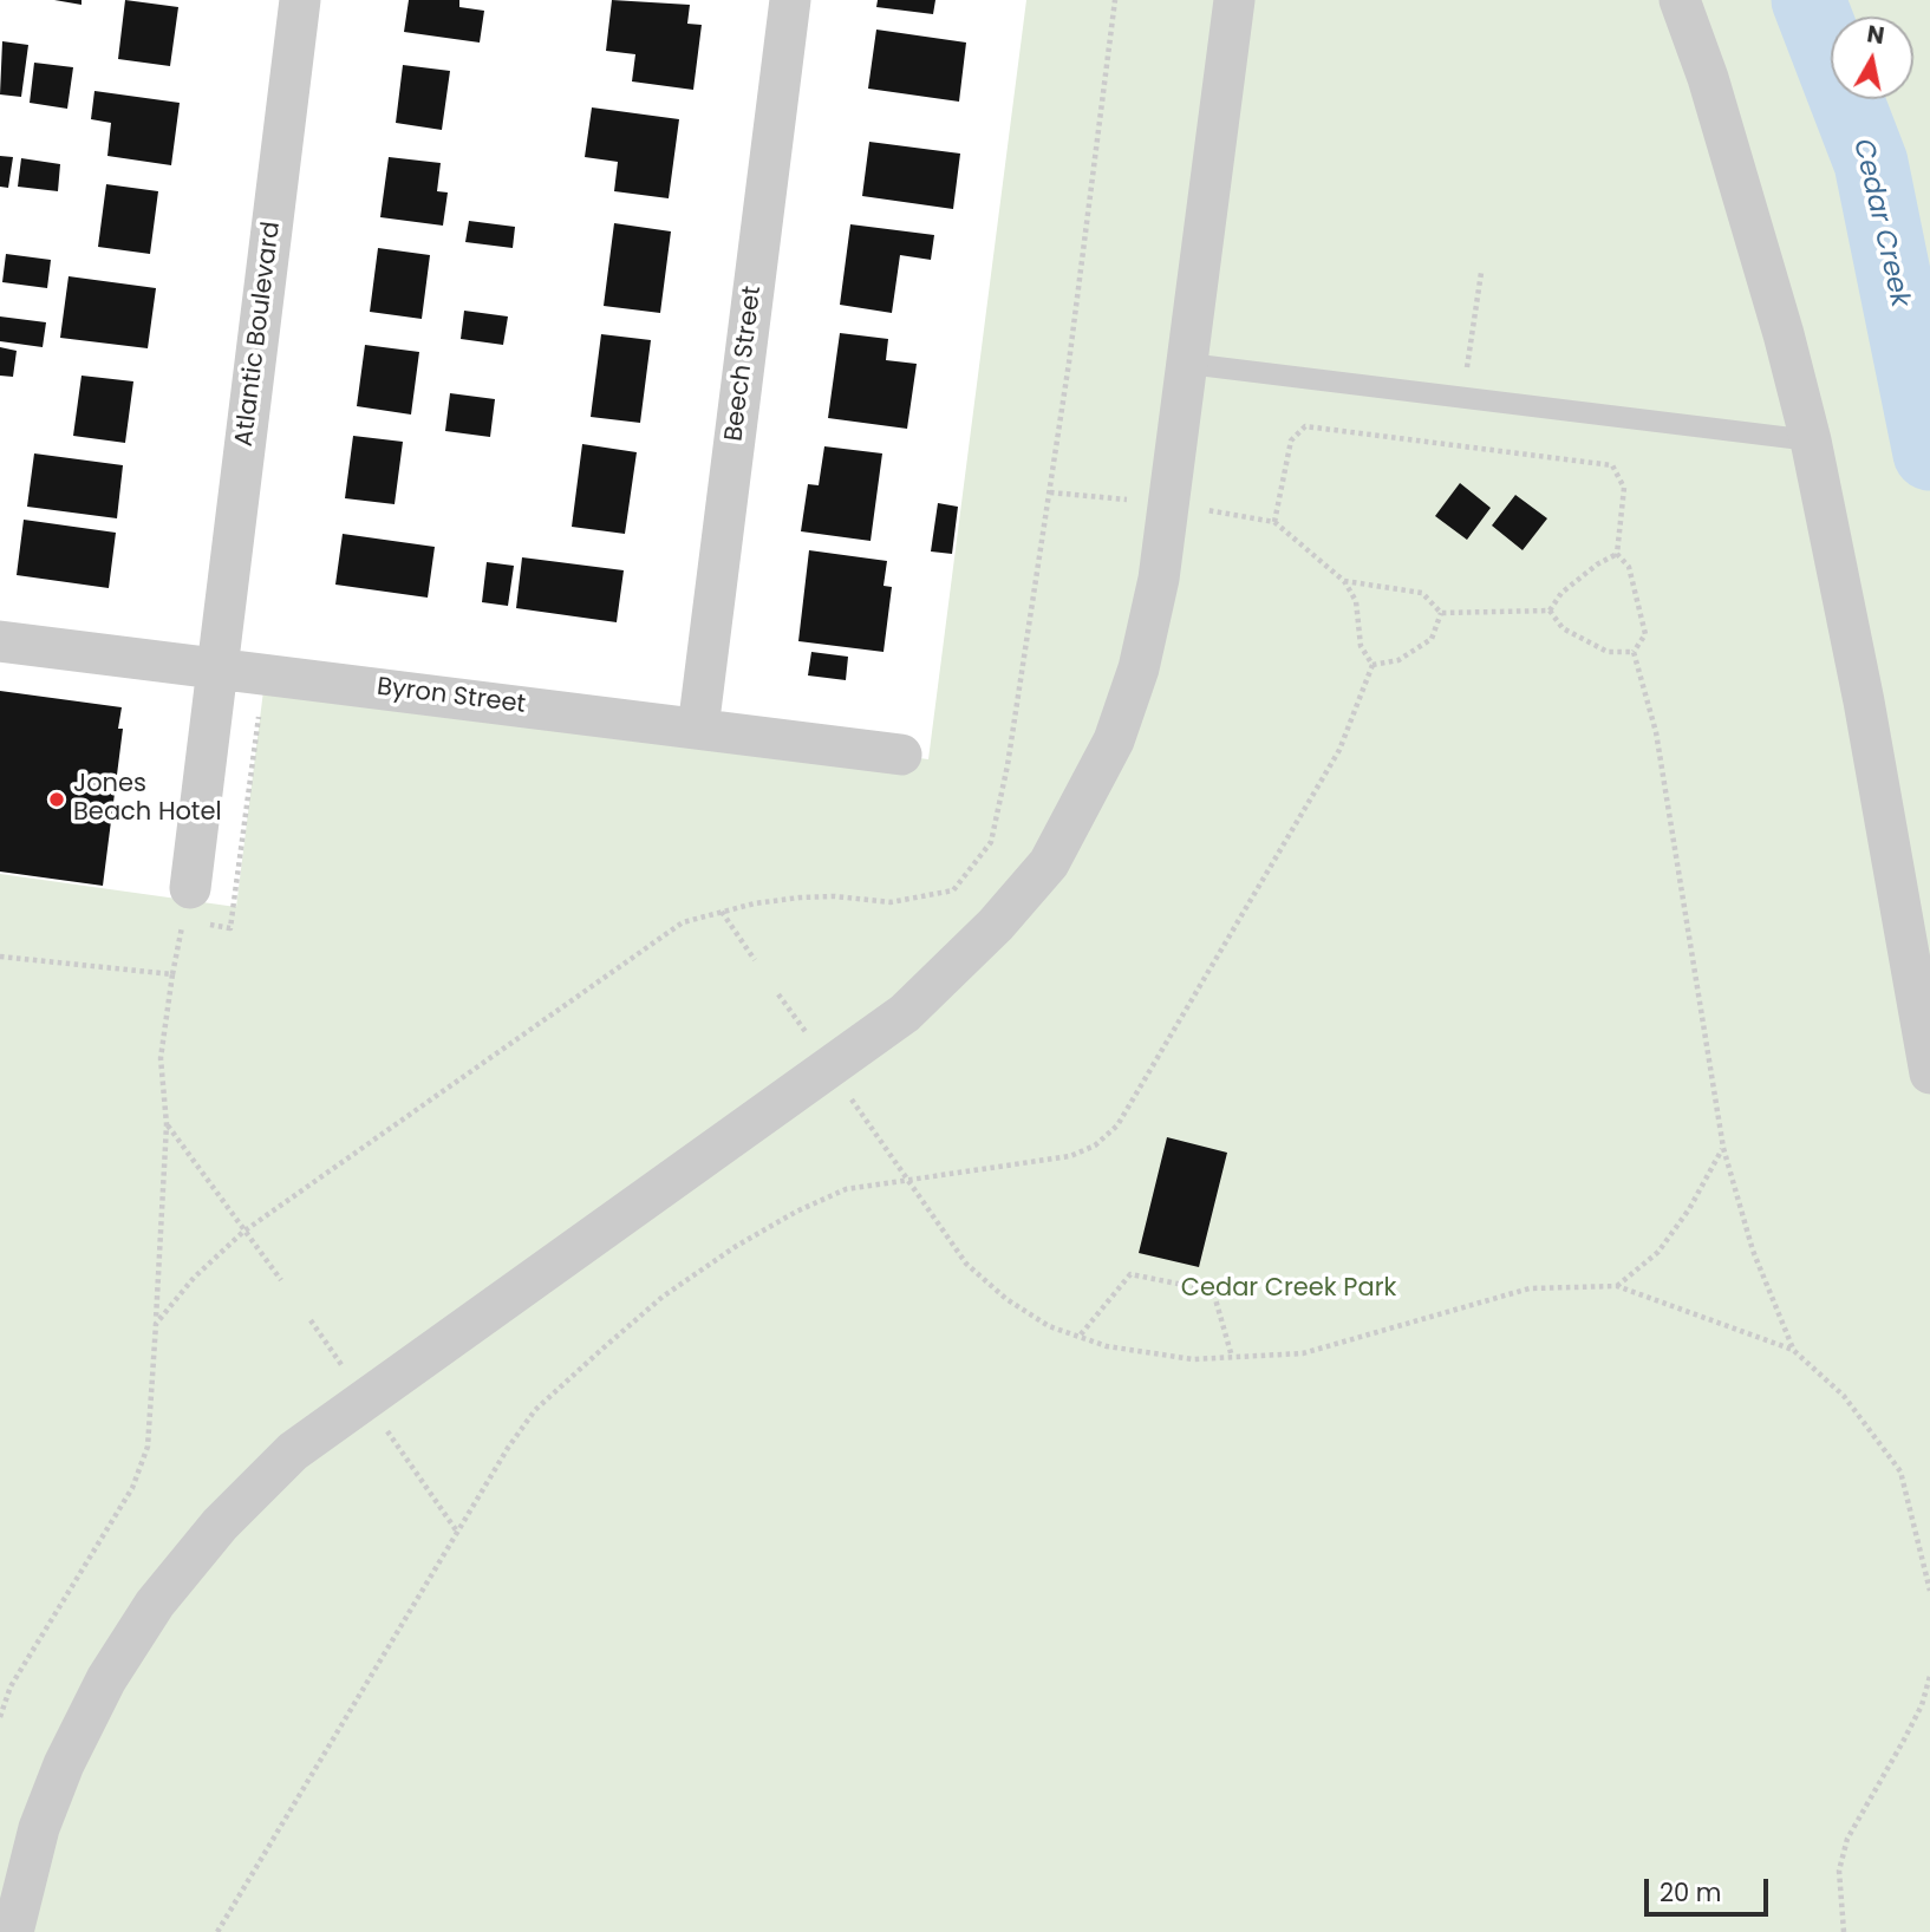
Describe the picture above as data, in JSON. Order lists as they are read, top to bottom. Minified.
{"streets":{"street":["Atlantic Boulevard","Beech Street","Byron Street"]},"crossings":[["Atlantic Boulevard","Byron Street"],["Beech Street","Byron Street"]],"water":["Cedar Creek"],"parks":["Cedar Creek Park"],"places":["Jones Beach Hotel"],"scale_bar":"20 m","north":"top"}
